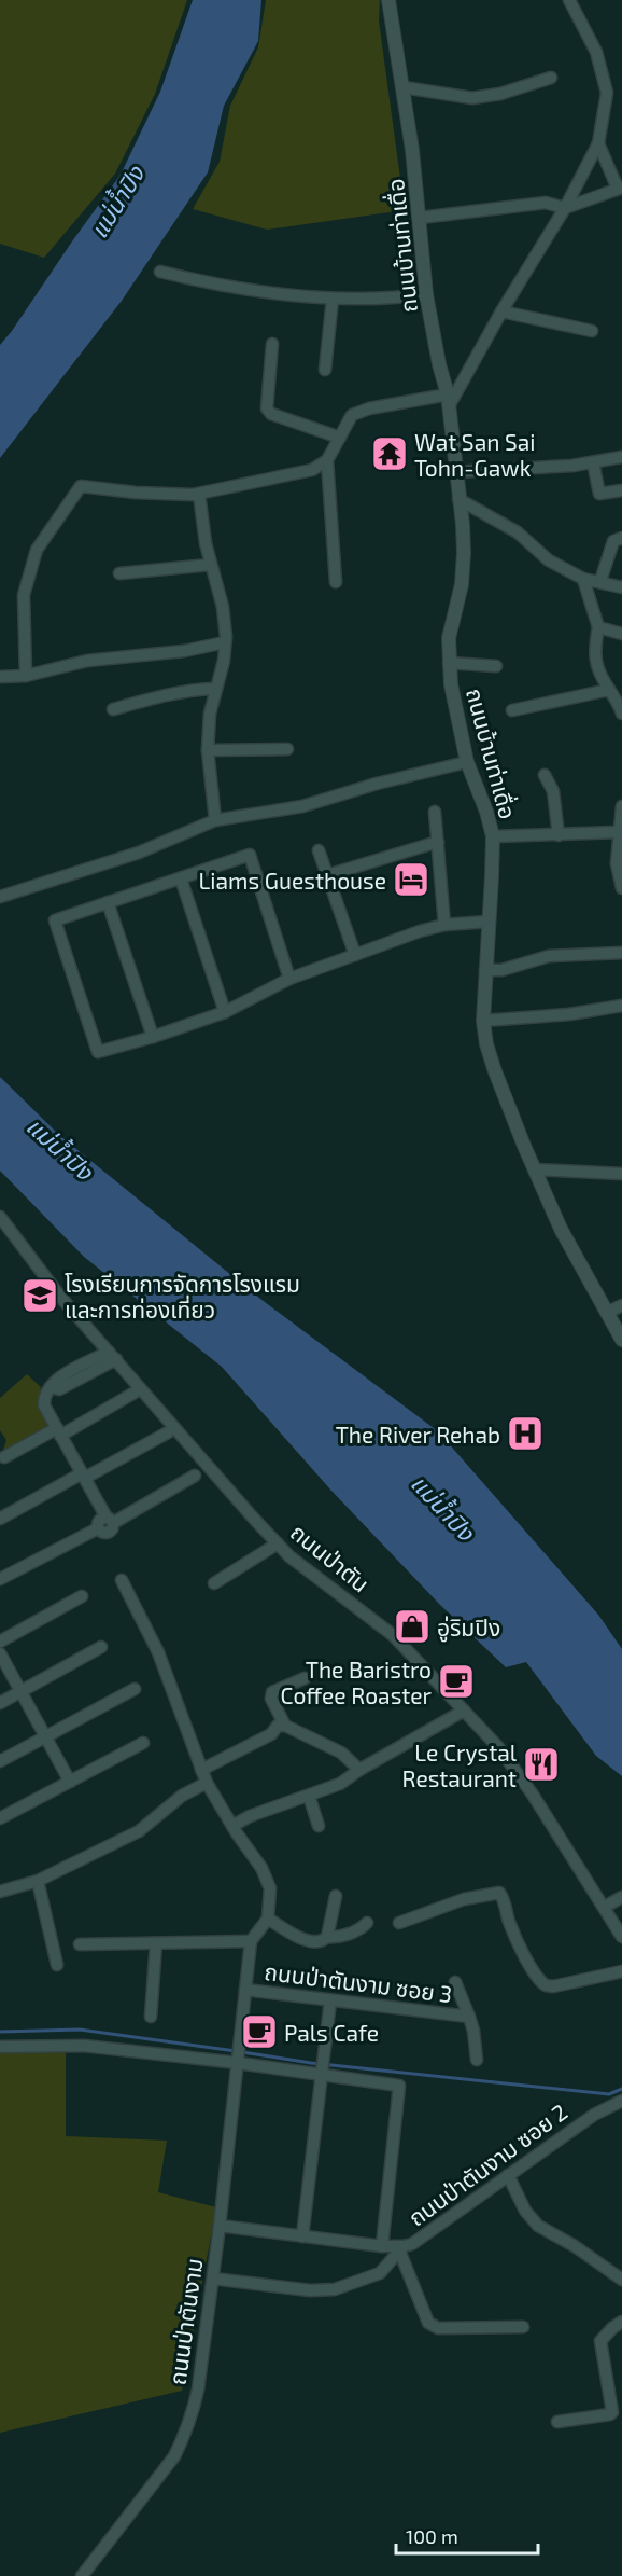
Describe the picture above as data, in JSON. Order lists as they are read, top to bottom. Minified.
{"streets":{"street":["ถนนบ้านท่าเดื่อ","ถนนป่าตัน","ถนนป่าตันงาม ซอย 3","ถนนป่าตันงาม ซอย 2","ถนนป่าตันงาม"]},"crossings":[["ถนนป่าตันงาม ซอย 3","ถนนป่าตันงาม"],["ถนนป่าตันงาม ซอย 2","ถนนป่าตันงาม"]],"water":["แม่น้ำปิง"],"places":{"temple":["Wat San Sai Tohn-Gawk"],"hotel":["Liams Guesthouse"],"school or university":["โรงเรียนการจัดการโรงแรม และการท่องเที่ยว"],"hospital":["The River Rehab"],"shop":["อู่ริมปิง"],"cafe":["The Baristro Coffee Roaster","Pals Cafe"],"restaurant":["Le Crystal Restaurant"]},"scale_bar":"100 m"}
